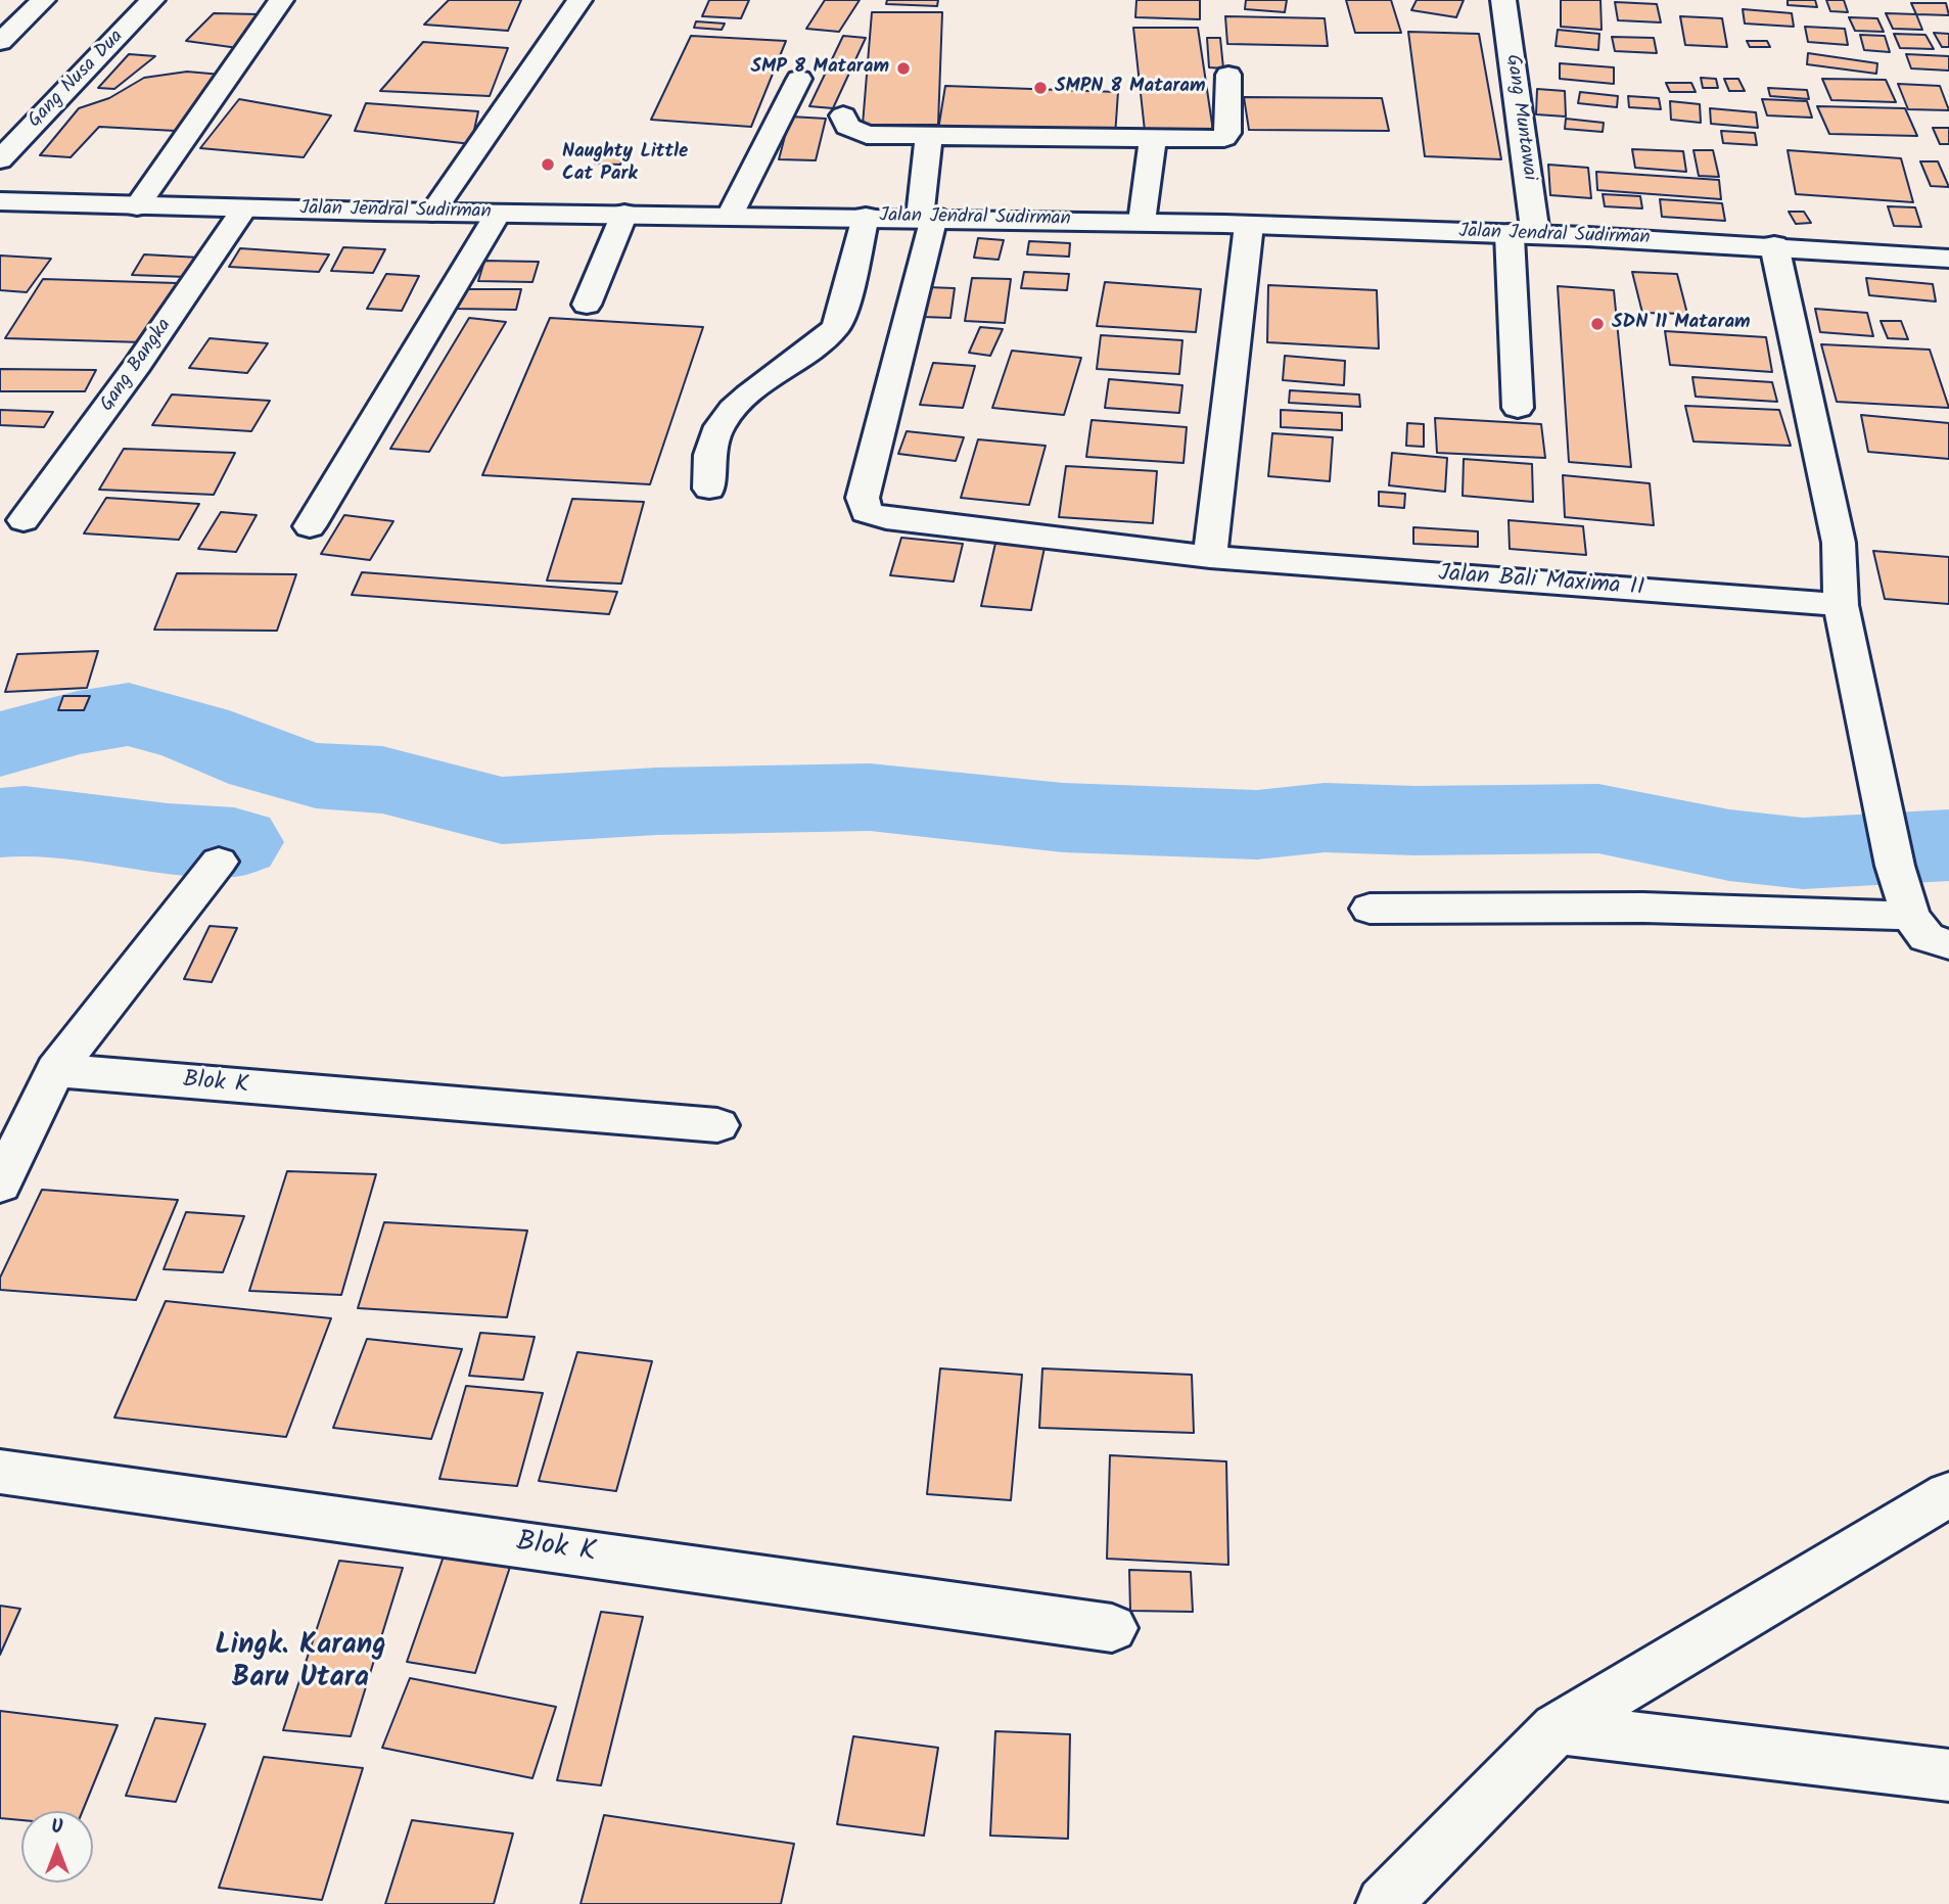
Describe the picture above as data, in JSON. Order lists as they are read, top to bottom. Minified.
{"streets":{"main road":["Gang Nusa Dua","Gang Muntawai","Jalan Jendral Sudirman","Gang Bangka","Jalan Bali Maxima II","Blok K"]},"crossings":[["Gang Muntawai","Jalan Jendral Sudirman"],["Jalan Jendral Sudirman","Gang Bangka"],["Jalan Jendral Sudirman","Jalan Bali Maxima II"]],"districts":["Lingk. Karang Baru Utara"],"places":["SMP 8 Mataram","SMPN 8 Mataram","Naughty Little Cat Park","SDN 11 Mataram"],"north":"top"}
